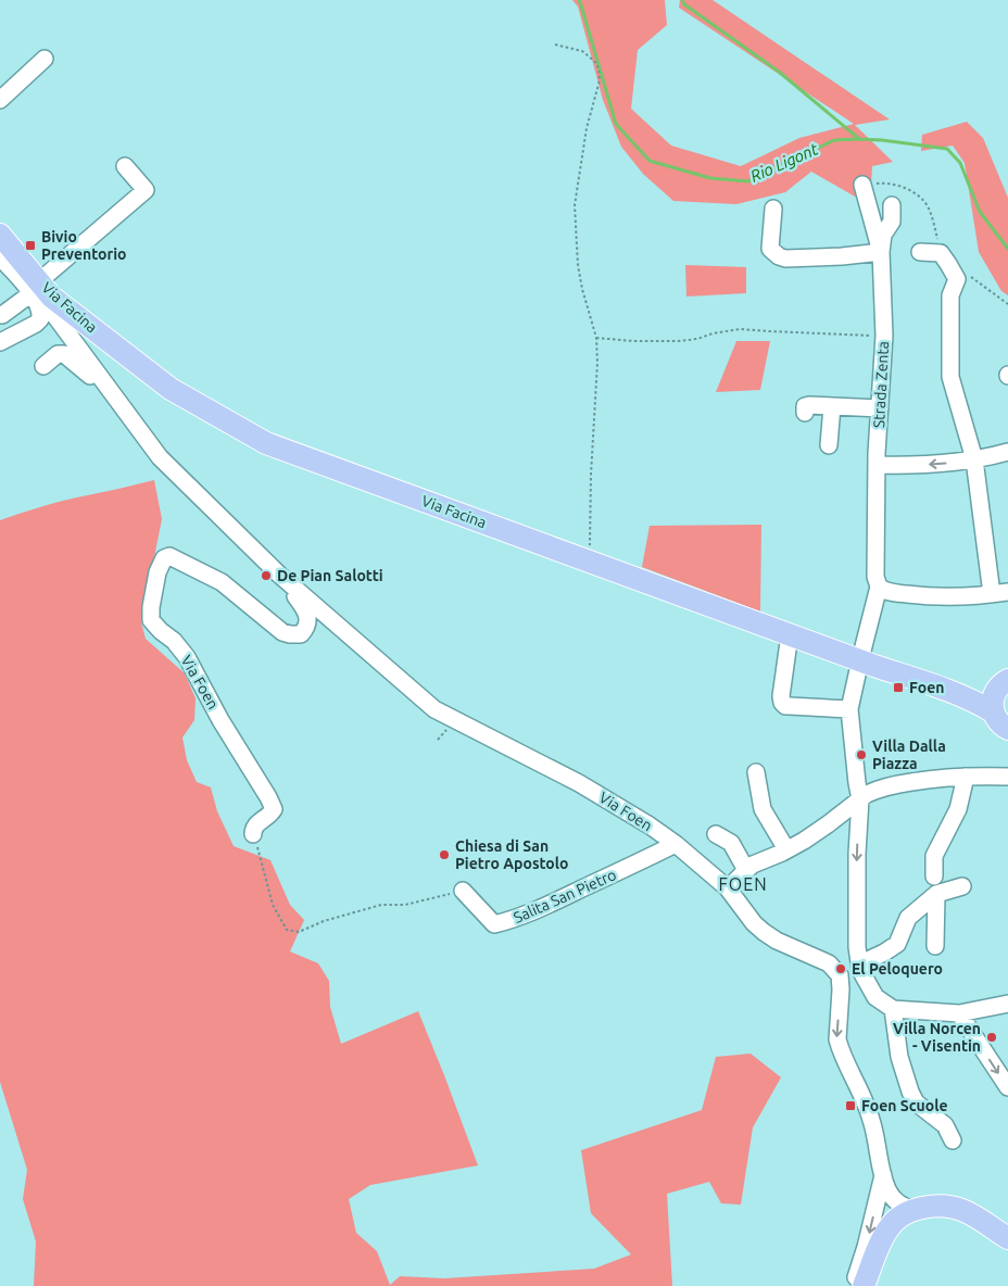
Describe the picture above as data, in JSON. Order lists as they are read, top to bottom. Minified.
{"streets":{"main road":["Via Facina"],"street":["Strada Zenta","Via Foen","Salita San Pietro"]},"crossings":[["Via Facina","Via Foen"],["Via Foen","Salita San Pietro"]],"districts":["FOEN"],"water":["Rio Ligont"],"places":{"transit":["Bivio Preventorio","Foen","Foen Scuole"],"other":["De Pian Salotti","Villa Dalla Piazza","Chiesa di San Pietro Apostolo","El Peloquero","Villa Norcen - Visentin"]}}
